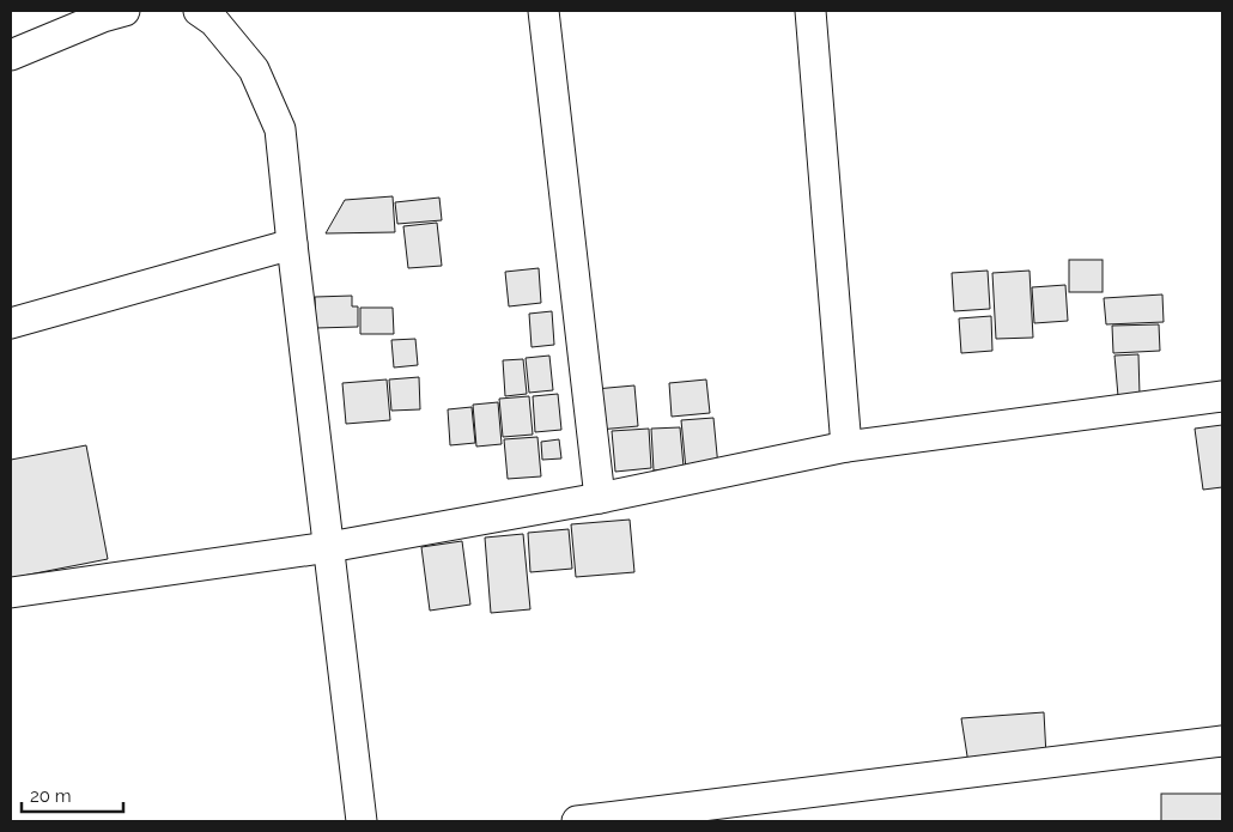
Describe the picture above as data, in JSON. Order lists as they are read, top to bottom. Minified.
{"scale_bar":"20 m"}
